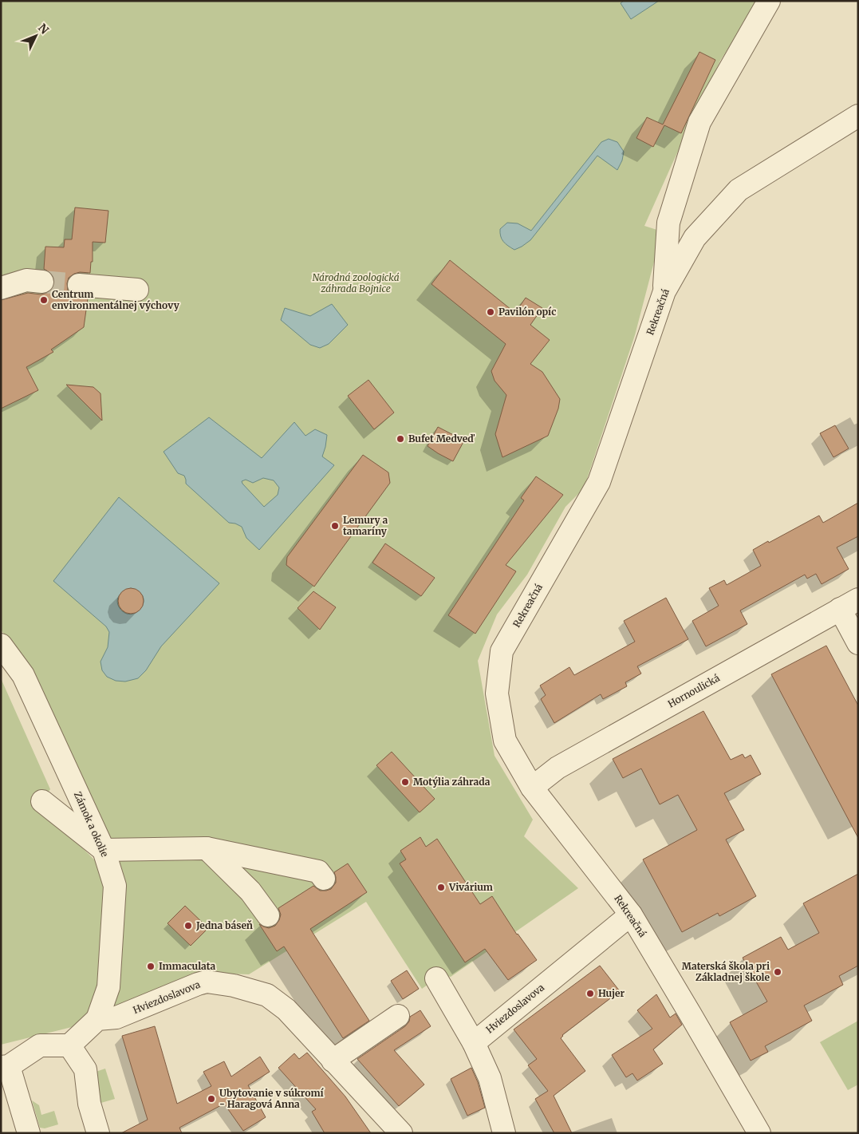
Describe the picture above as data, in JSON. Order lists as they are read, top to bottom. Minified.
{"streets":{"street":["Rekreačná","Hornoulická","Zámok a okolie","Hviezdoslavova"]},"crossings":[["Rekreačná","Hornoulická"],["Rekreačná","Hviezdoslavova"],["Zámok a okolie","Hviezdoslavova"]],"parks":["Národná zoologická záhrada Bojnice"],"places":["Centrum environmentálnej výchovy","Pavilón opíc","Bufet Medveď","Lemury a tamaríny","Motýlia záhrada","Vivárium","Jedna báseň","Immaculata","Materská škola pri Základnej škole","Hujer","Ubytovanie v súkromí - Haragová Anna"],"north":"top right"}
